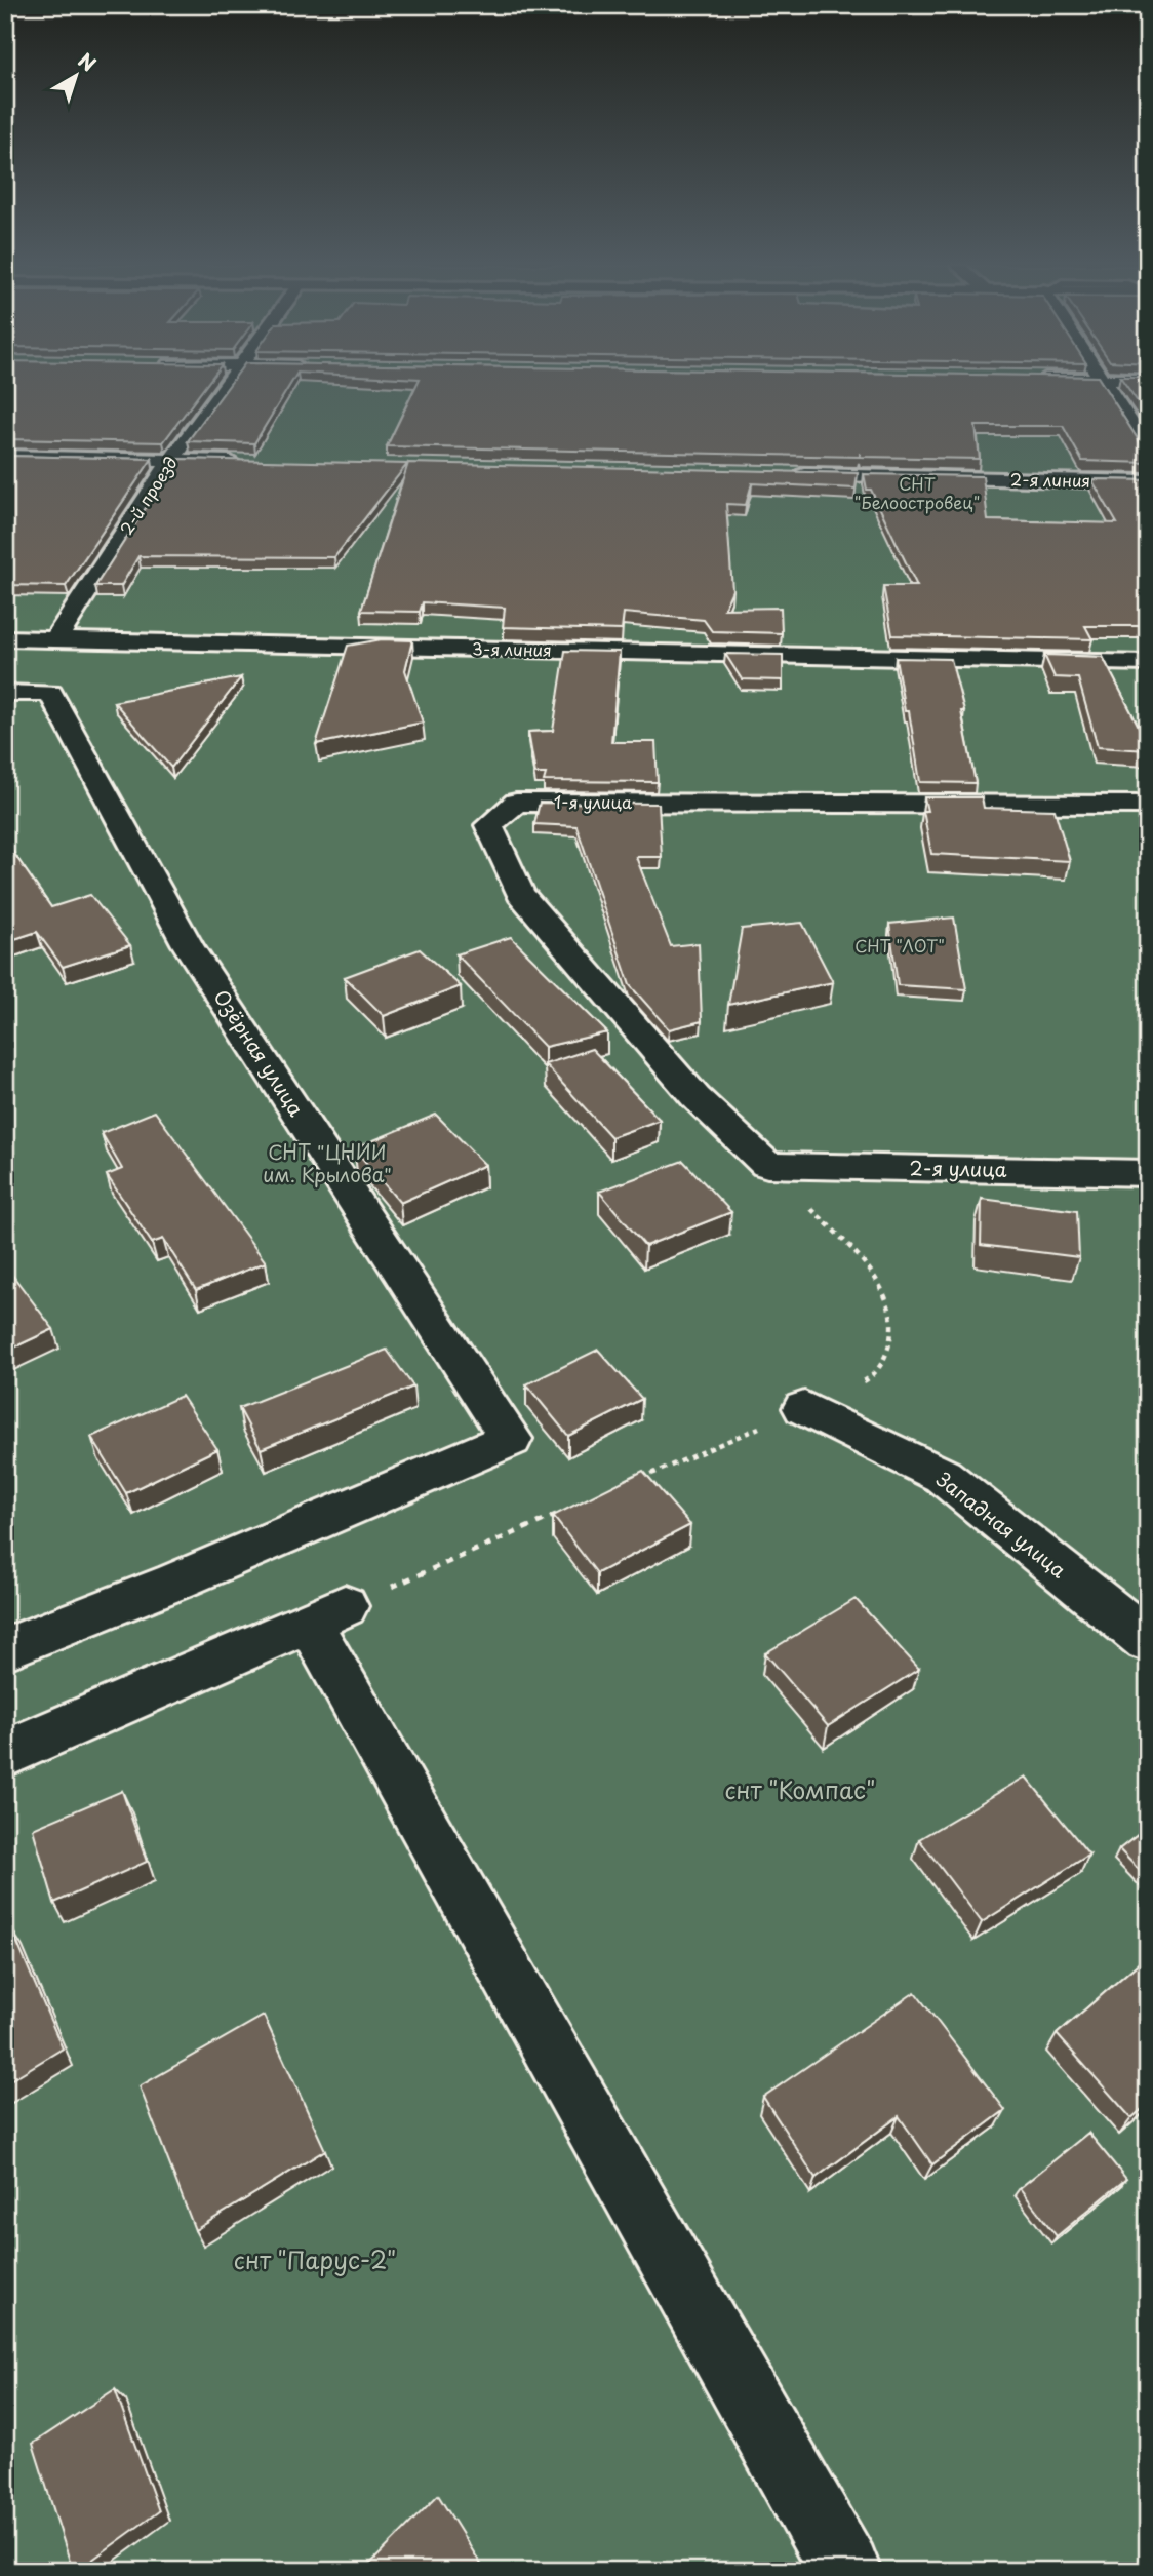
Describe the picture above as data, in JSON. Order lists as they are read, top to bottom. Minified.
{"streets":{"street":["2-я линия","2-й проезд","3-я линия","1-я улица","Озёрная улица","2-я улица","Западная улица"]},"crossings":[["2-й проезд","3-я линия"],["1-я улица","2-я улица"]],"parks":["СНТ \"Белоостровец\"","СНТ \"ЛОТ\"","СНТ \"ЦНИИ им. Крылова\"","снт \"Компас\"","снт \"Парус-2\""],"north":"top right"}
